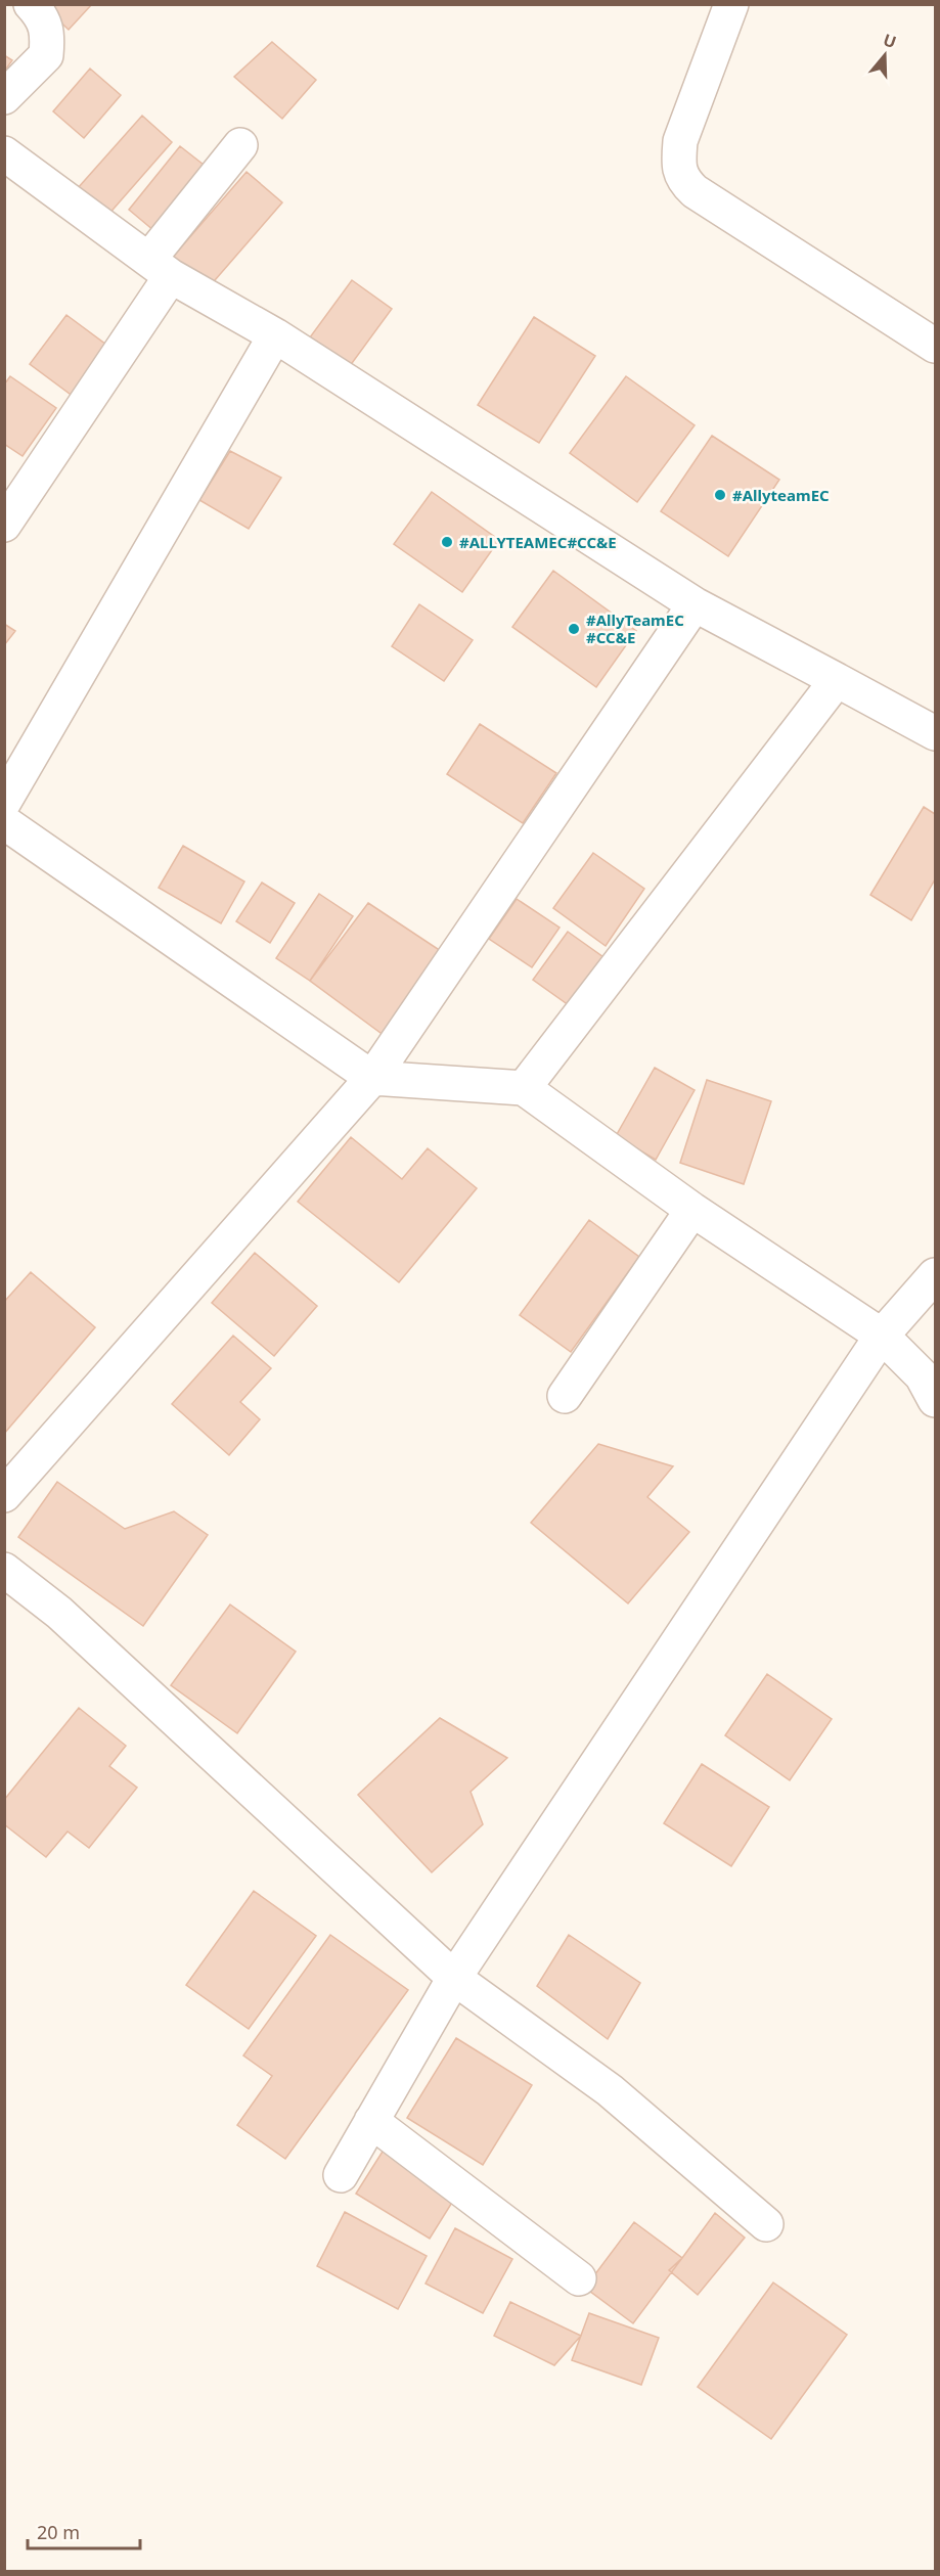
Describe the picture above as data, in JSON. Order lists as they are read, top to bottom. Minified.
{"places":["#AllyteamEC","#ALLYTEAMEC#CC&E","#AllyTeamEC #CC&E"],"scale_bar":"20 m","north":"top"}
